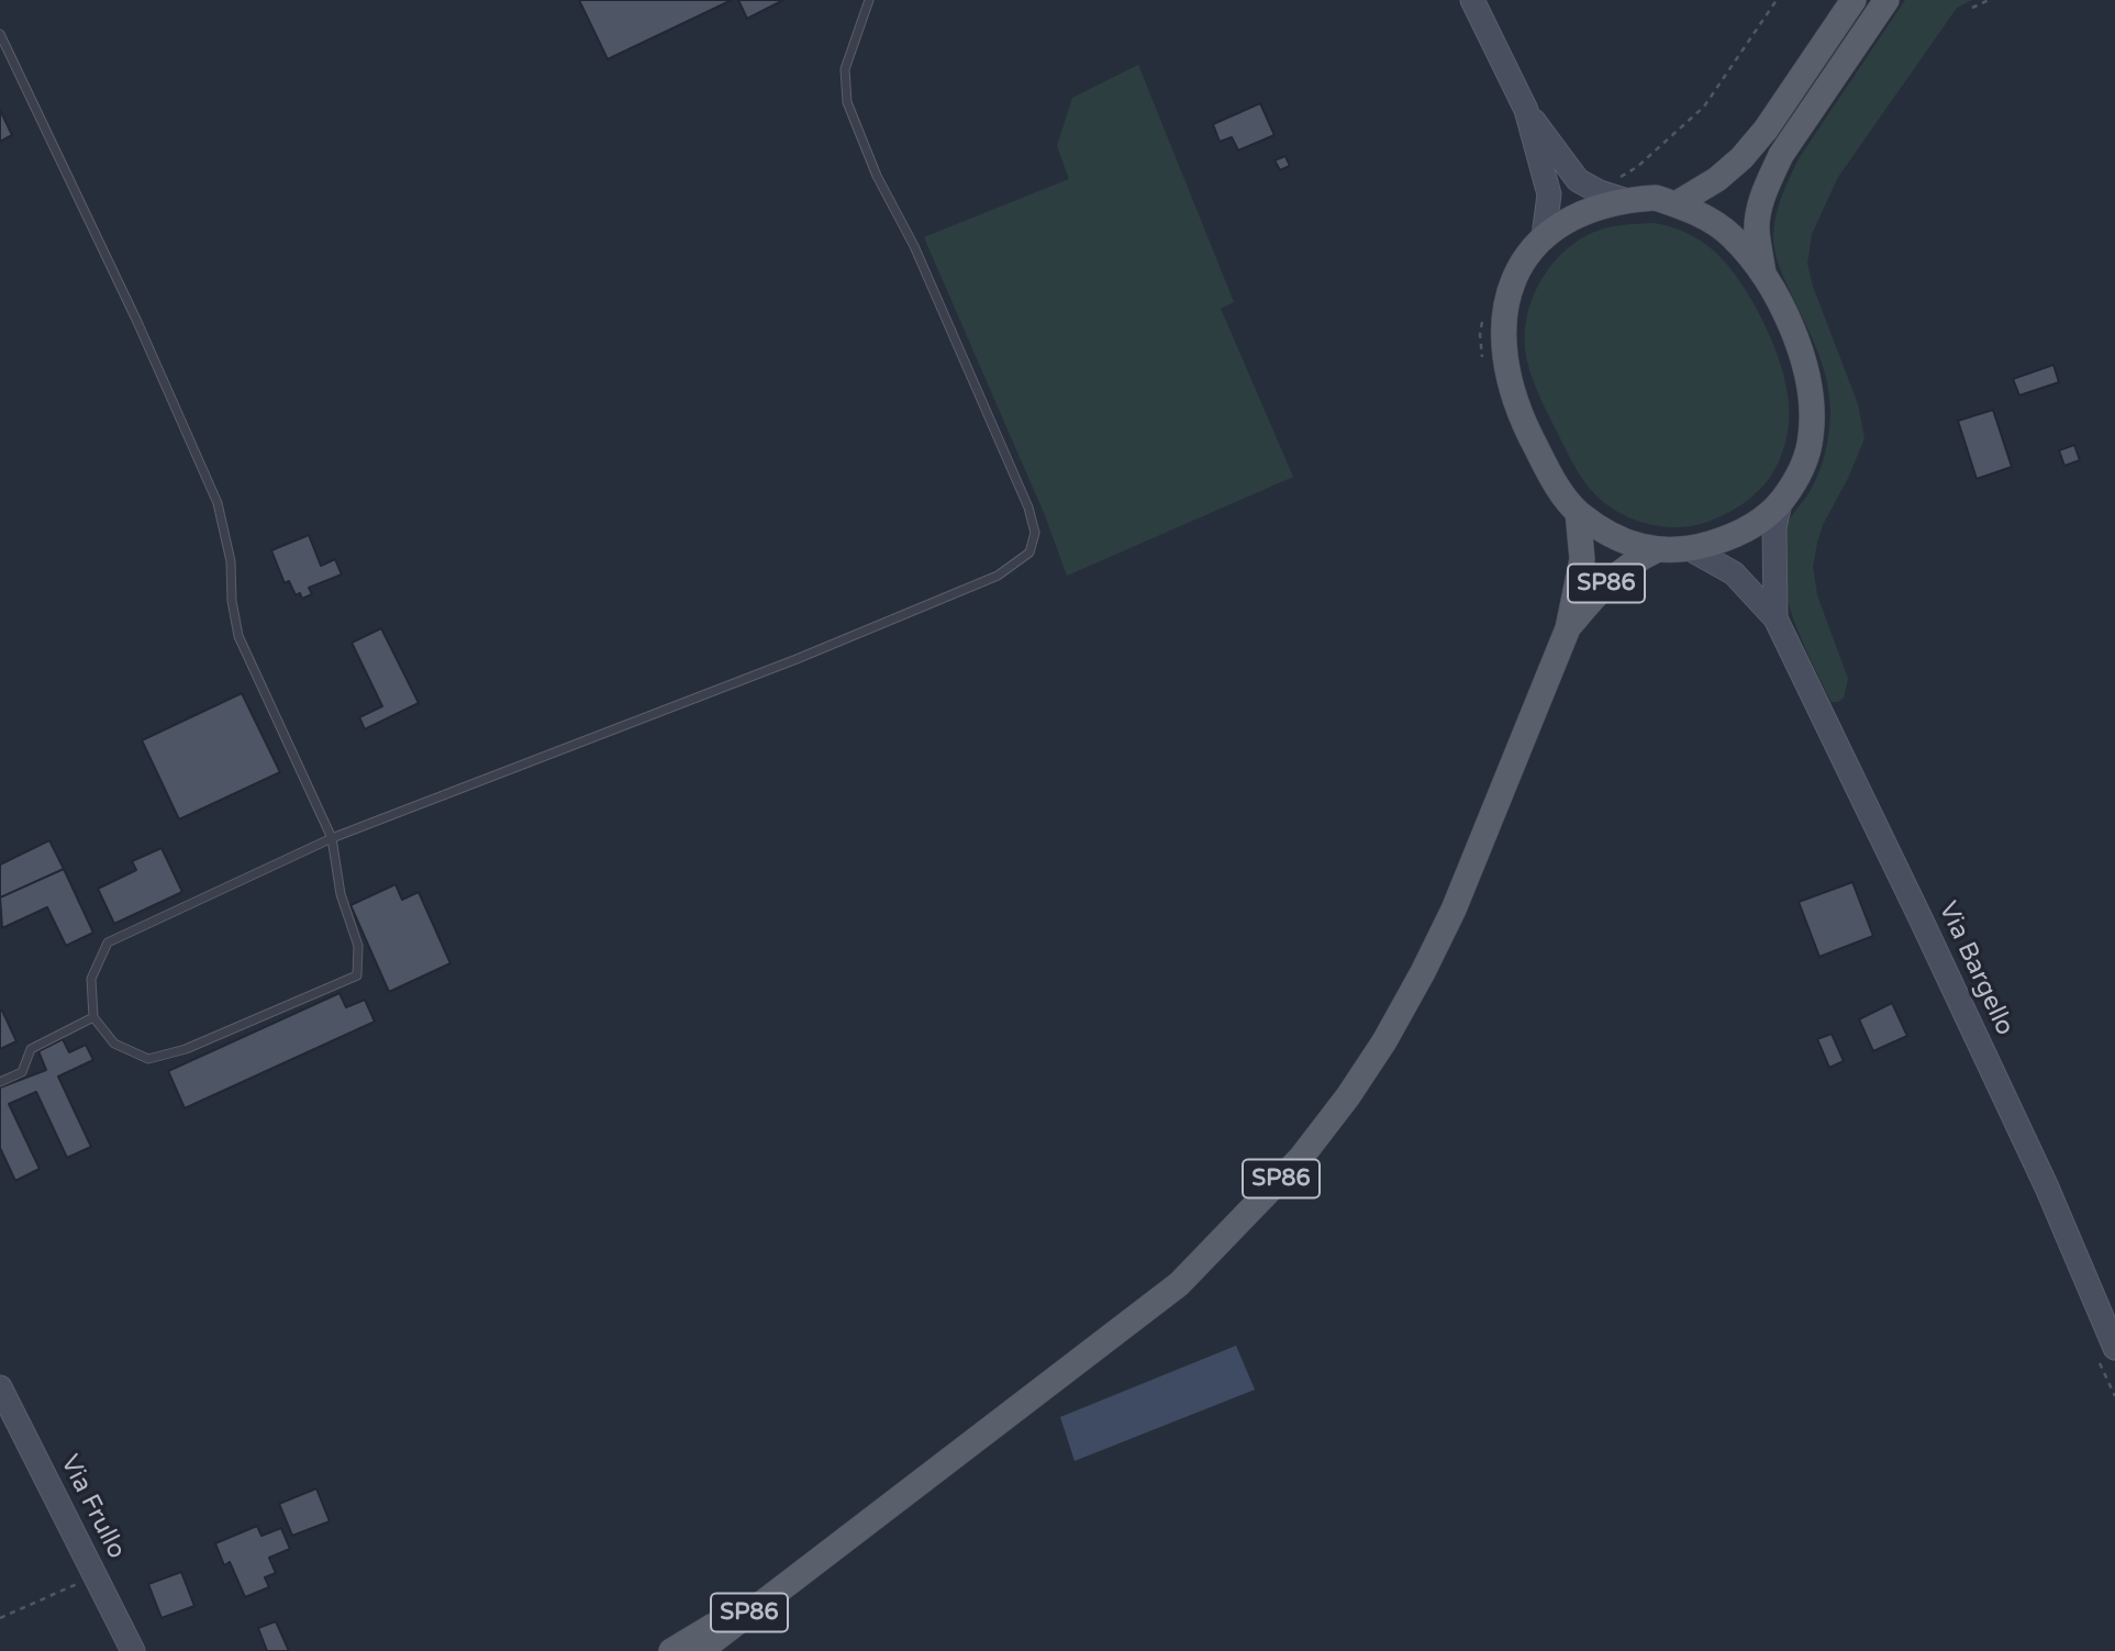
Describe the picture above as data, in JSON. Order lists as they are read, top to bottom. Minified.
{"streets":{"main road":["SP86","Via Bargello","Via Frullo"]}}
